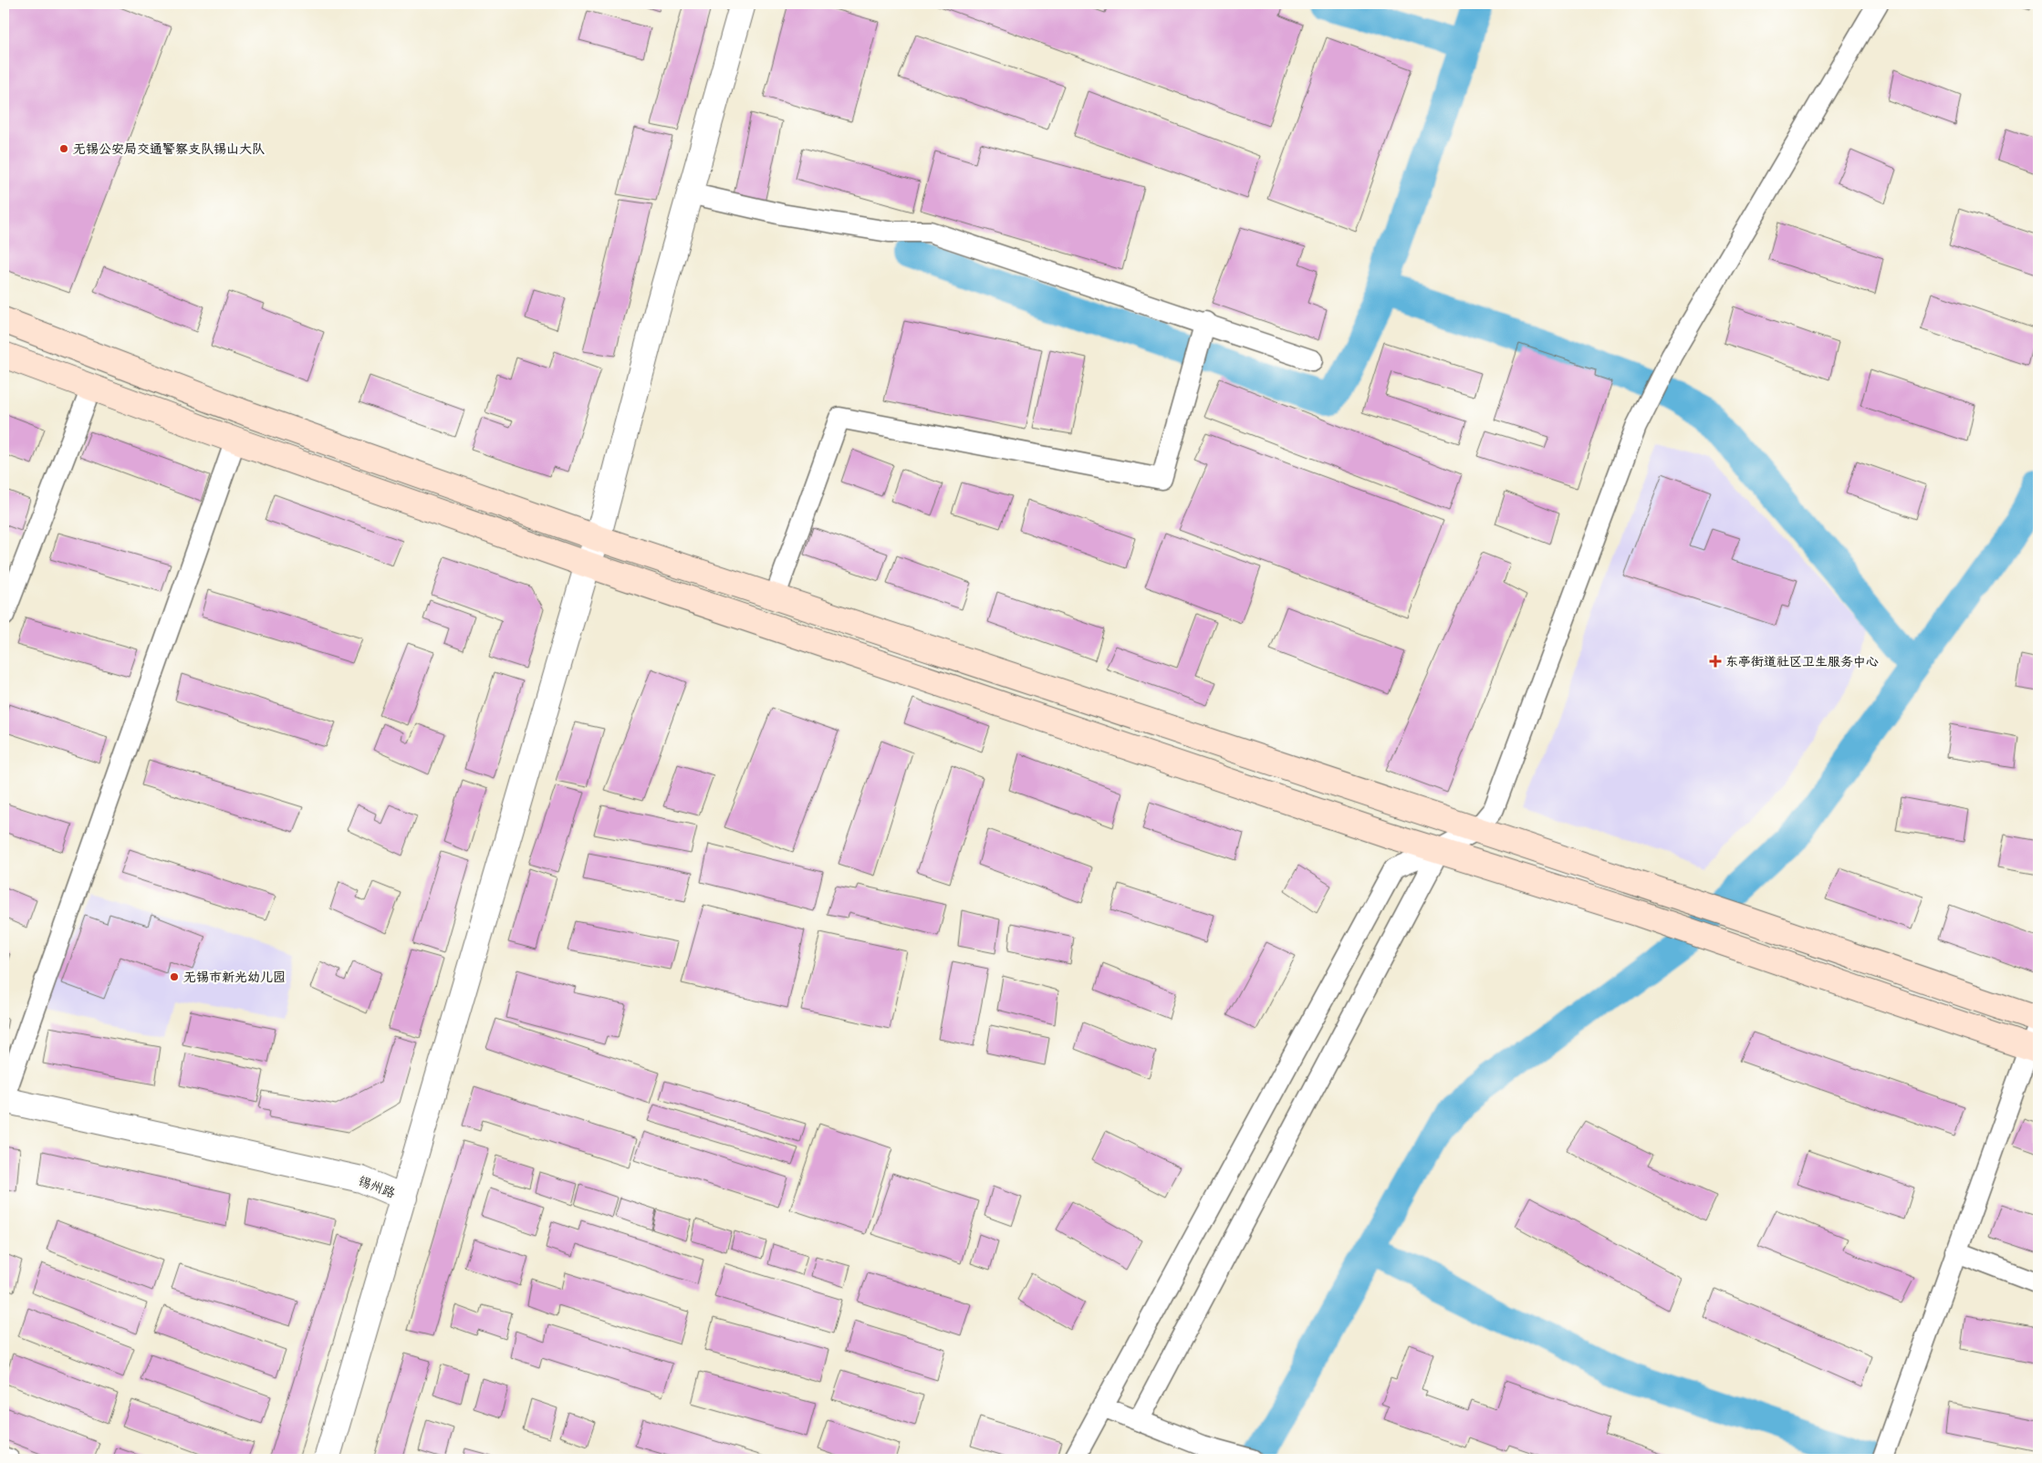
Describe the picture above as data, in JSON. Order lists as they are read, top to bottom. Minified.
{"streets":{"street":["锡州路"]},"places":{"other":["无锡公安局交通警察支队锡山大队","无锡市新光幼儿园"],"health":["东亭街道社区卫生服务中心"]}}
